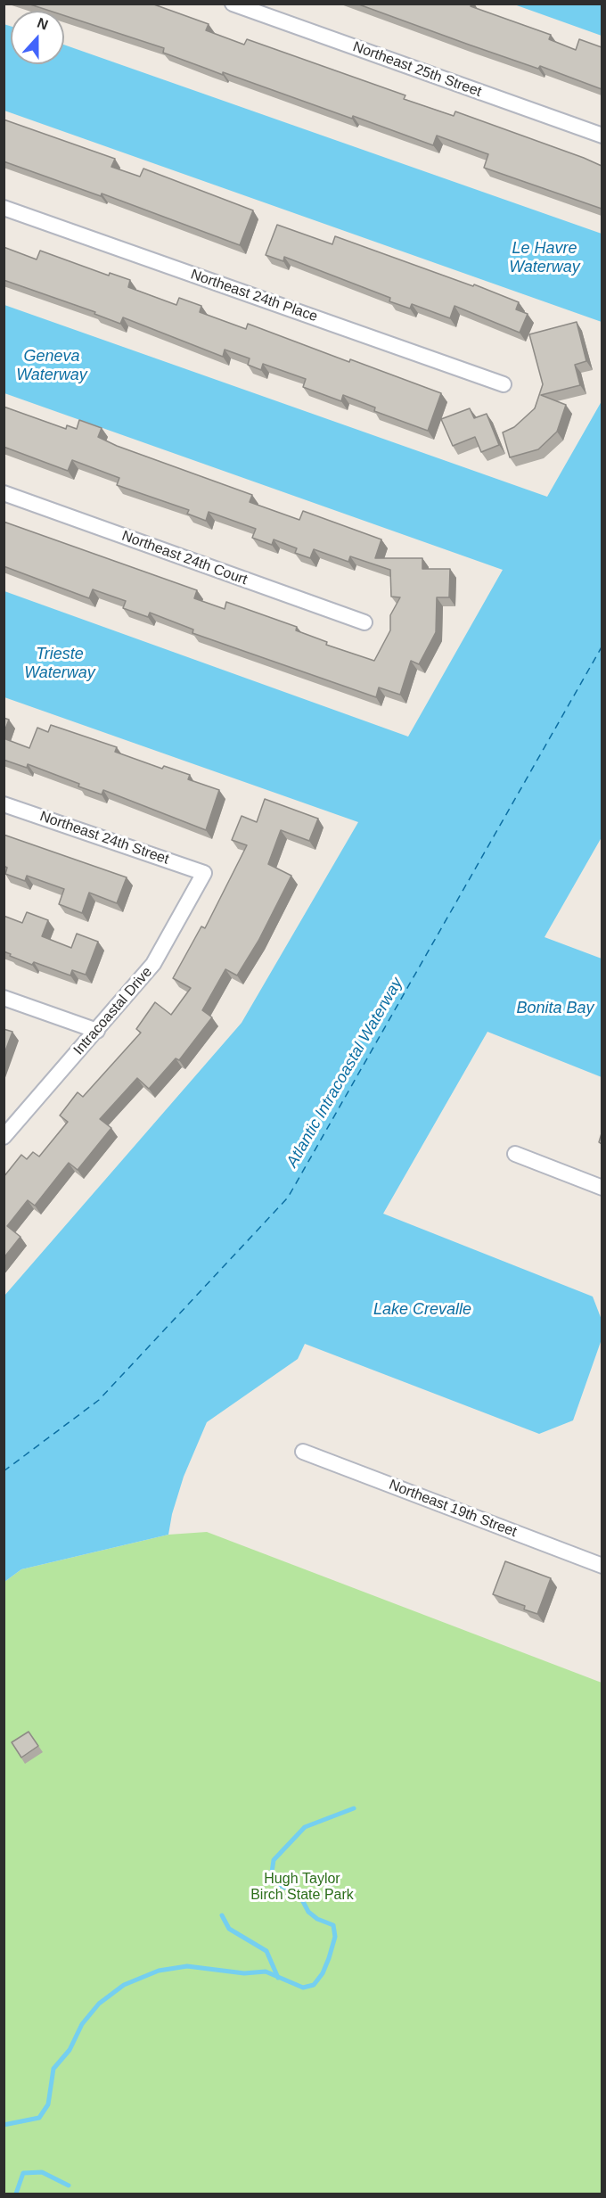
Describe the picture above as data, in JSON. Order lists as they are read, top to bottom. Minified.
{"streets":{"street":["Northeast 25th Street","Northeast 24th Place","Northeast 24th Court","Northeast 24th Street","Intracoastal Drive","Northeast 19th Street"]},"crossings":[["Northeast 24th Street","Intracoastal Drive"]],"water":["Le Havre Waterway","Geneva Waterway","Trieste Waterway","Bonita Bay","Atlantic Intracoastal Waterway","Lake Crevalle"],"parks":["Hugh Taylor Birch State Park"],"north":"top"}
